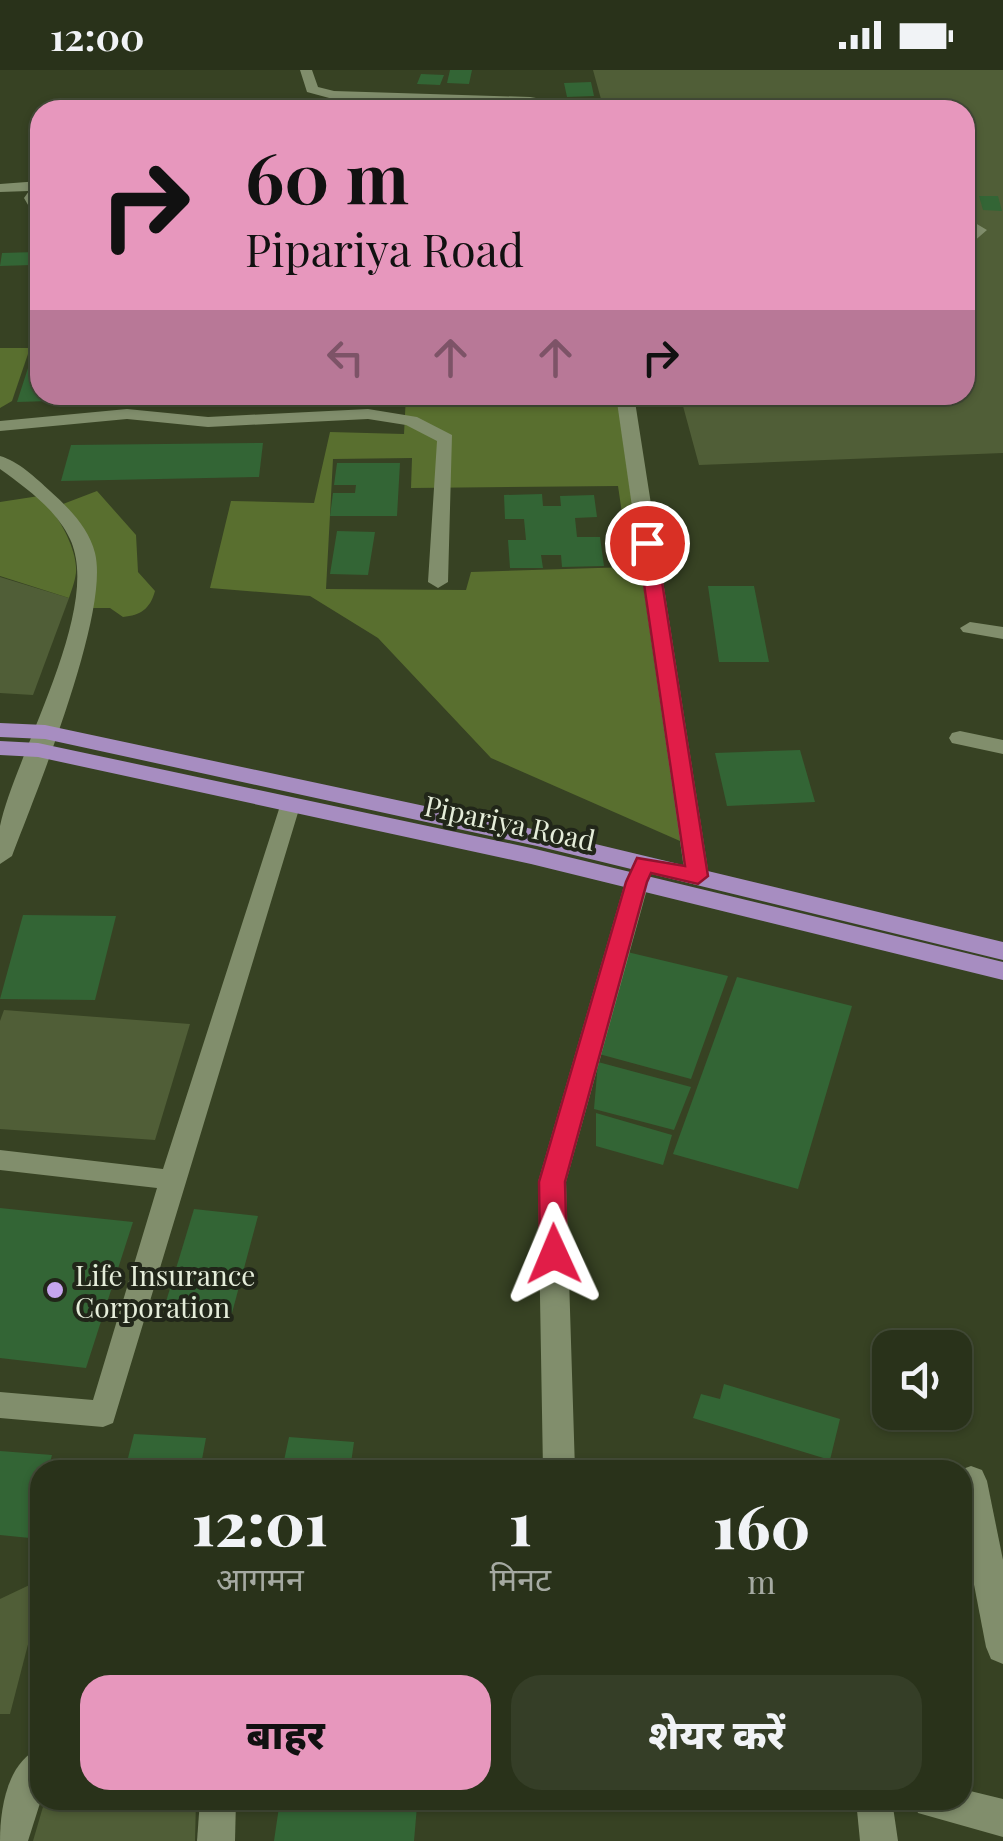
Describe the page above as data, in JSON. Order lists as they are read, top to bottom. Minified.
{"streets":{"main road":["Pipariya Road"]},"places":["Life Insurance Corporation"],"page":{"status":"12:00","turn":["60 m","Pipariya Road"],"eta":["12:01","आगमन","1","मिनट","160","m"],"buttons":["बाहर","शेयर करें"]}}
